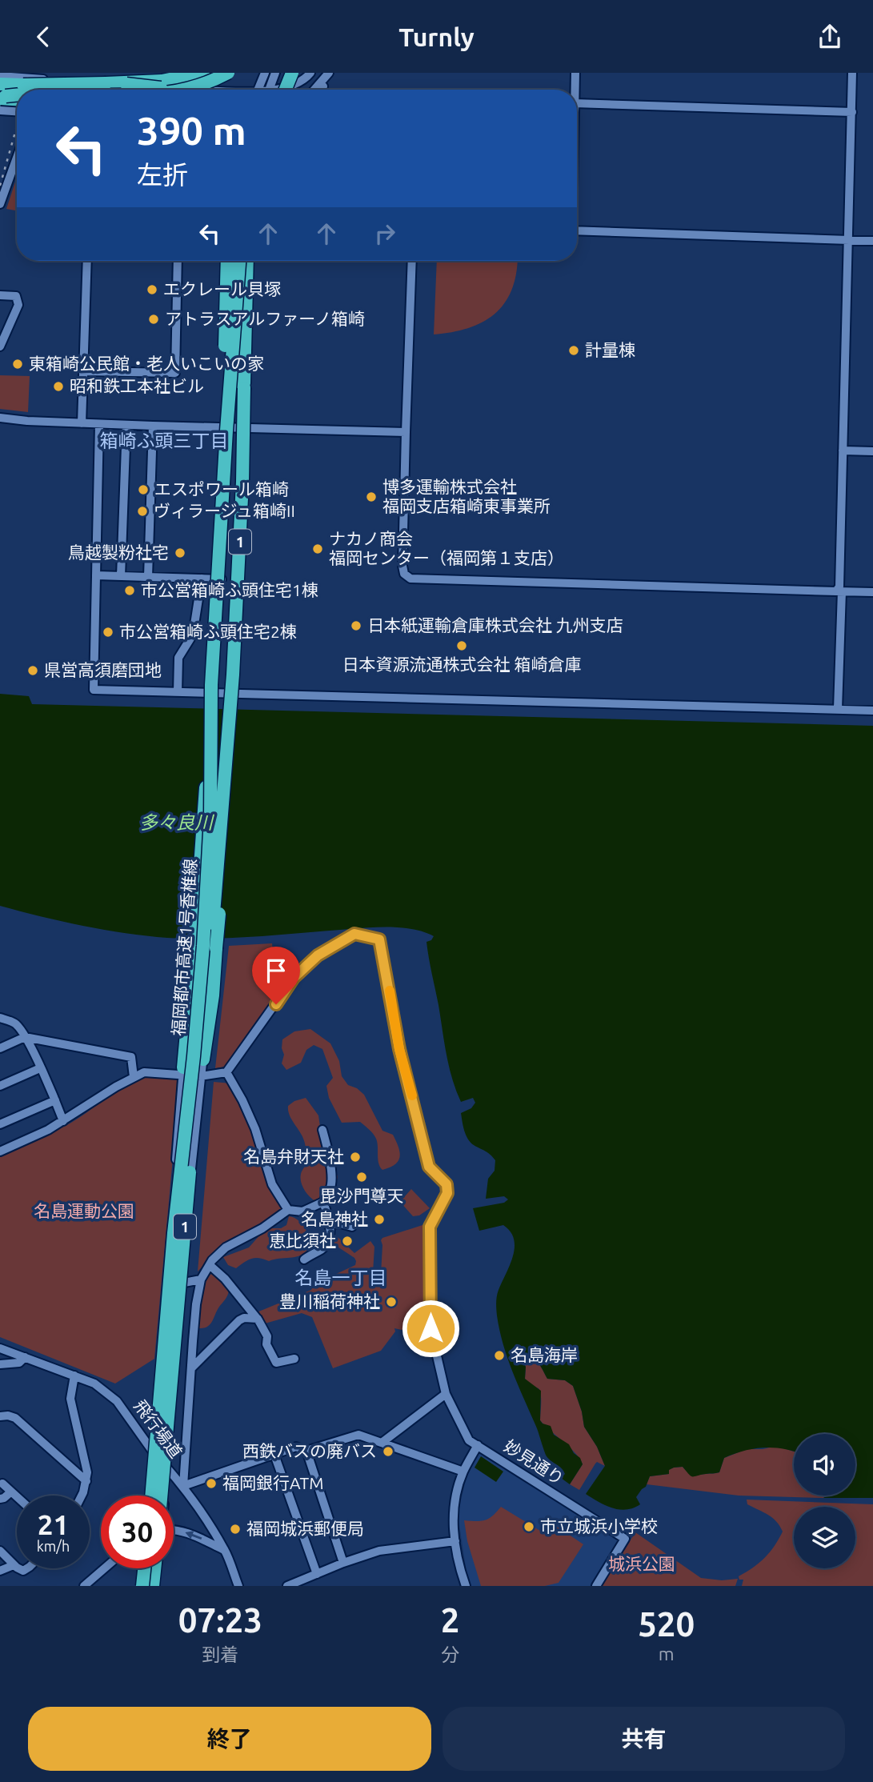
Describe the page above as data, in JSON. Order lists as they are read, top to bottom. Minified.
{"streets":{"highway":["1","福岡都市高速1号香椎線"],"street":["飛行場道","妙見通り"]},"districts":["箱崎ふ頭三丁目","名島一丁目"],"water":["多々良川"],"parks":["名島運動公園","城浜公園"],"places":["エクレール貝塚","アトラスアルファーノ箱崎","計量棟","東箱崎公民館・老人いこいの家","昭和鉄工本社ビル","エスポワール箱崎","博多運輸株式会社 福岡支店箱崎東事業所","ヴィラージュ箱崎II","ナカノ商会 福岡センター（福岡第１支店）","鳥越製粉社宅","市公営箱崎ふ頭住宅1棟","日本紙運輸倉庫株式会社 九州支店","市公営箱崎ふ頭住宅2棟","日本資源流通株式会社 箱崎倉庫","県営高須磨団地","名島弁財天社","毘沙門尊天","名島神社","恵比須社","豊川稲荷神社","名島海岸","西鉄バスの廃バス","福岡銀行ATM","市立城浜小学校","福岡城浜郵便局"],"page":{"header":"Turnly","turn":["390 m","左折"],"speed":"21 km/h","limit":"30","eta":["07:23","到着","2","分","520","m"],"buttons":["終了","共有"]}}
